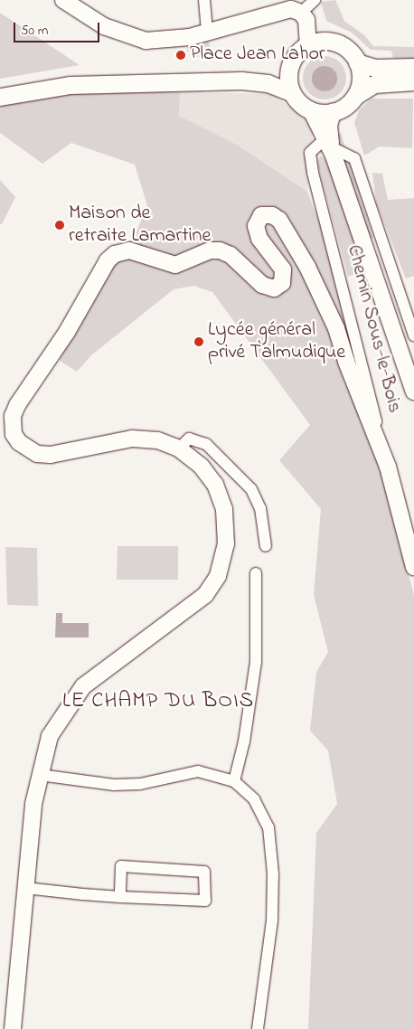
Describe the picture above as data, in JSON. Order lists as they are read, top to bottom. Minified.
{"streets":{"street":["Chemin Sous-le-Bois"]},"districts":["LE CHAMP DU BOIS"],"places":["Place Jean Lahor","Maison de retraite Lamartine","Lycée général privé Talmudique"],"scale_bar":"50 m"}
